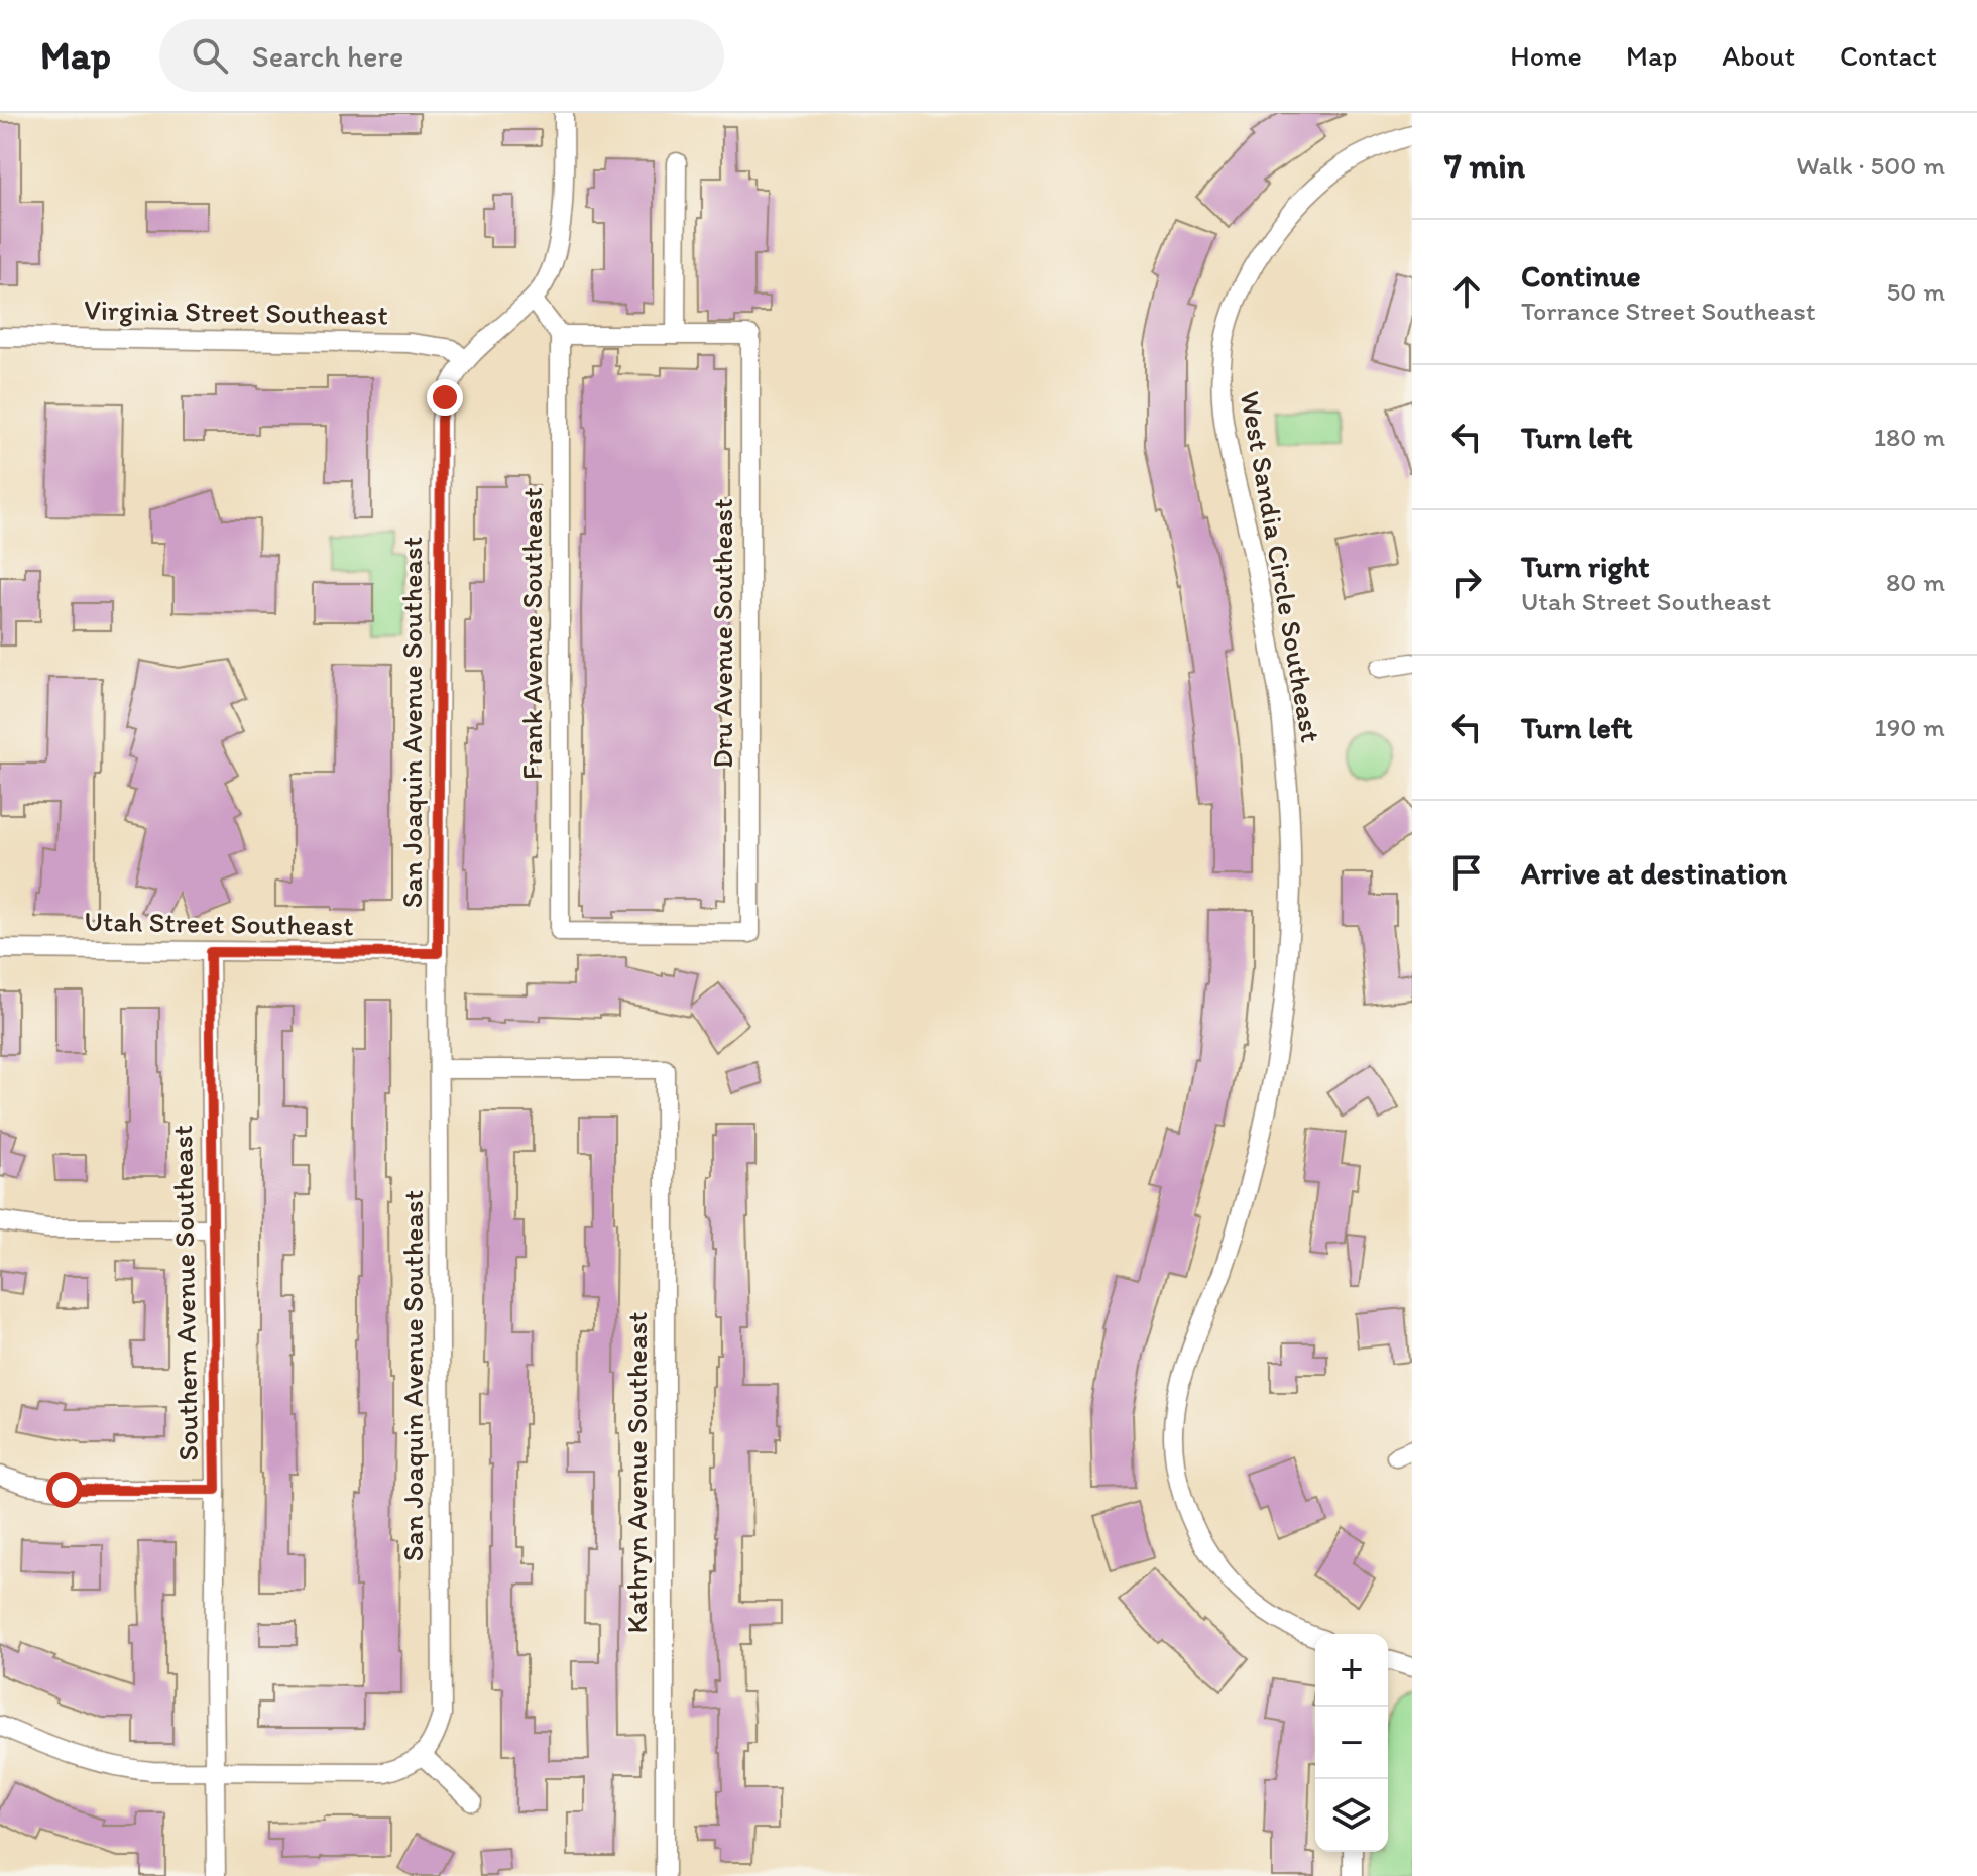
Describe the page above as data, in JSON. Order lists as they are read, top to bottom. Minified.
{"streets":{"street":["Virginia Street Southeast","West Sandia Circle Southeast","Frank Avenue Southeast","Dru Avenue Southeast","San Joaquin Avenue Southeast","Utah Street Southeast","Southern Avenue Southeast","Kathryn Avenue Southeast"]},"crossings":[["Virginia Street Southeast","San Joaquin Avenue Southeast"],["Frank Avenue Southeast","Dru Avenue Southeast"],["San Joaquin Avenue Southeast","Utah Street Southeast"],["San Joaquin Avenue Southeast","Kathryn Avenue Southeast"],["Utah Street Southeast","Southern Avenue Southeast"]],"page":{"header":"Map","search":"Search here","nav":["Home","Map","About","Contact"],"heading":["7 min","Walk · 500 m"],"list":[["Continue","Torrance Street Southeast","50 m"],["Turn left","180 m"],["Turn right","Utah Street Southeast","80 m"],["Turn left","190 m"],"Arrive at destination"],"map_buttons":["+","−"]}}
